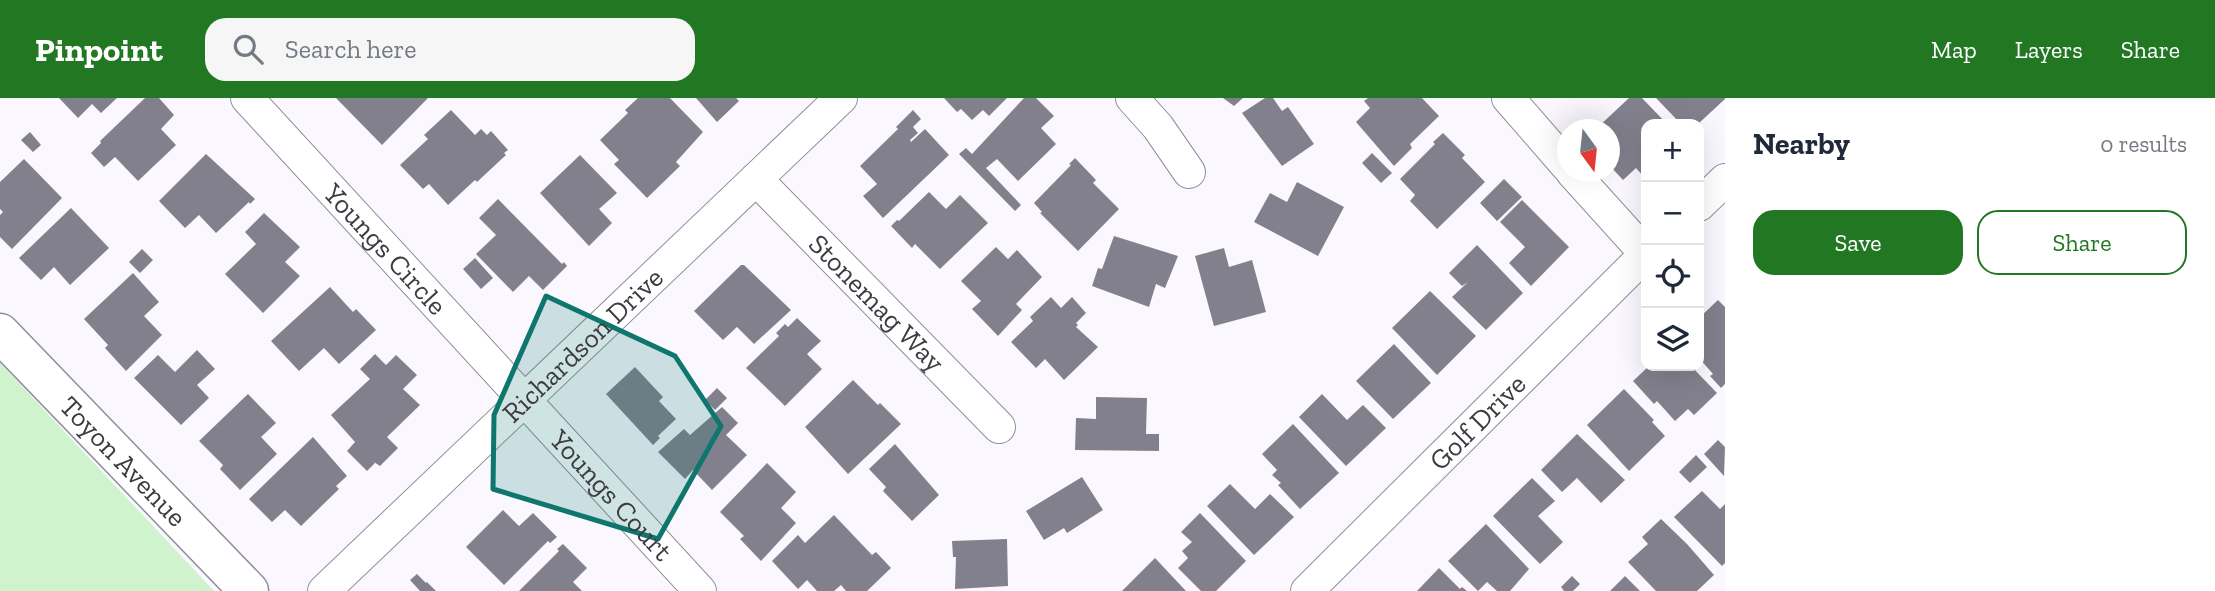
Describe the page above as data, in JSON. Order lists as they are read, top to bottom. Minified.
{"streets":{"street":["Youngs Circle","Stonemag Way","Richardson Drive","Golf Drive","Toyon Avenue","Youngs Court"]},"crossings":[["Youngs Circle","Richardson Drive"],["Youngs Circle","Youngs Court"],["Stonemag Way","Richardson Drive"],["Richardson Drive","Youngs Court"]],"north":"bottom","page":{"header":"Pinpoint","search":"Search here","nav":["Map","Layers","Share"],"heading":["Nearby","0 results"],"map_buttons":["+","−"],"buttons":["Save","Share"]}}
